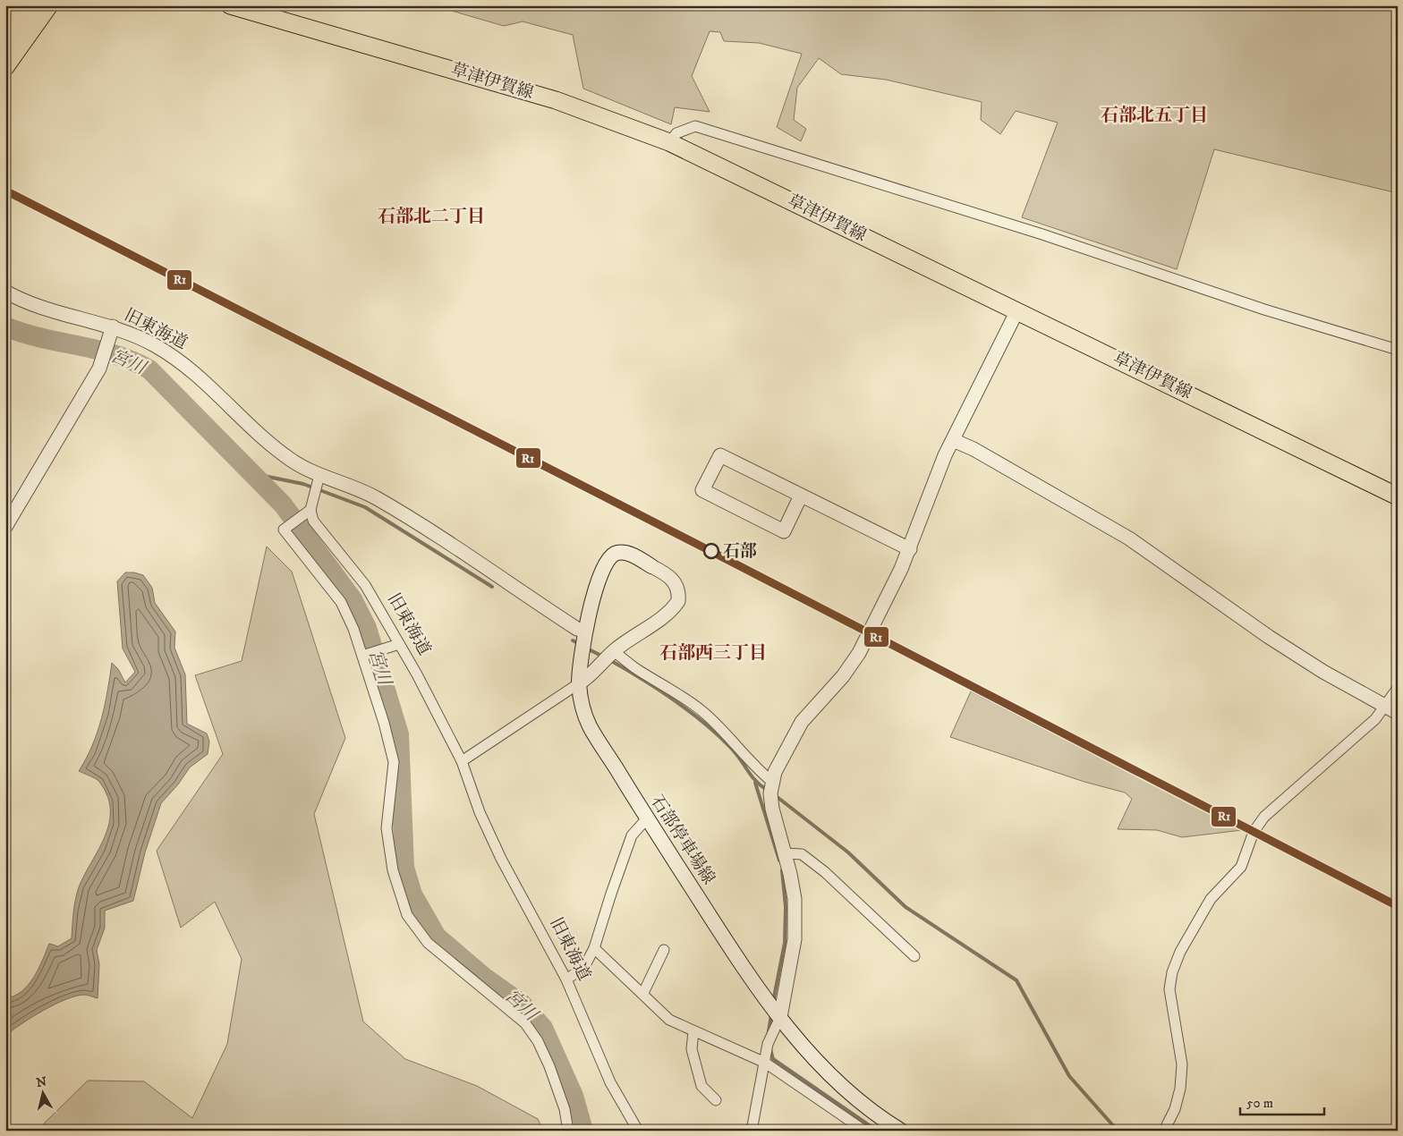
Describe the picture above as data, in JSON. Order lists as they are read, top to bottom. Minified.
{"streets":{"main road":["草津伊賀線","石部停車場線"],"street":["旧東海道"]},"crossings":[["旧東海道","石部停車場線"]],"districts":["石部北五丁目","石部北二丁目","石部西三丁目"],"water":["宮川"],"places":["石部"],"lines":["transit line R1"],"scale_bar":"50 m","north":"top"}
